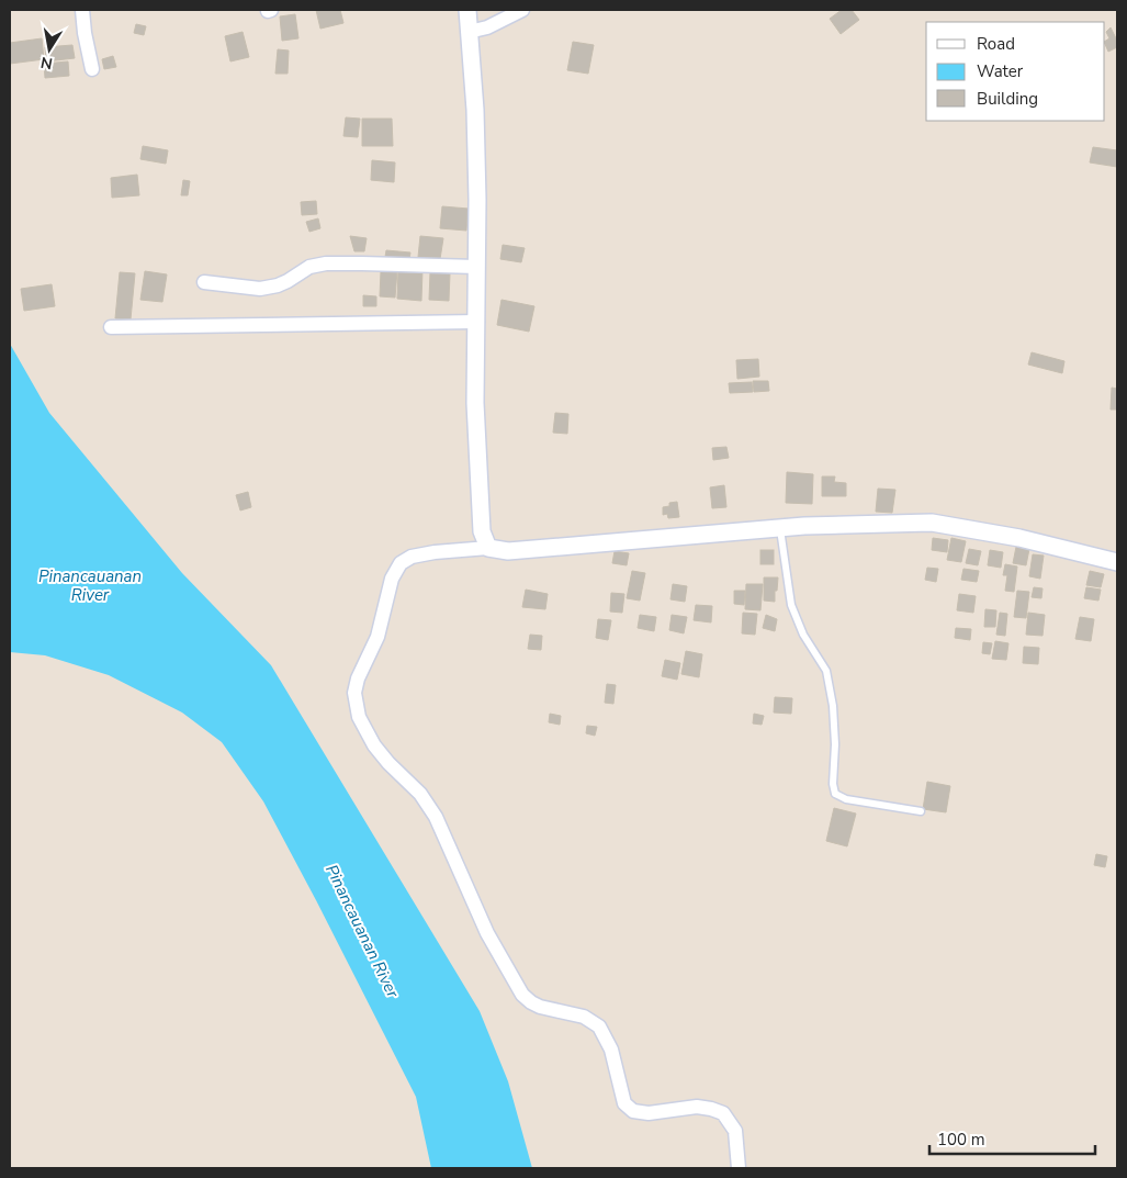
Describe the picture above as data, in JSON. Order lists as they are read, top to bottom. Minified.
{"water":["Pinancauanan River"],"legend":["Road","Water","Building"],"scale_bar":"100 m","north":"bottom"}
